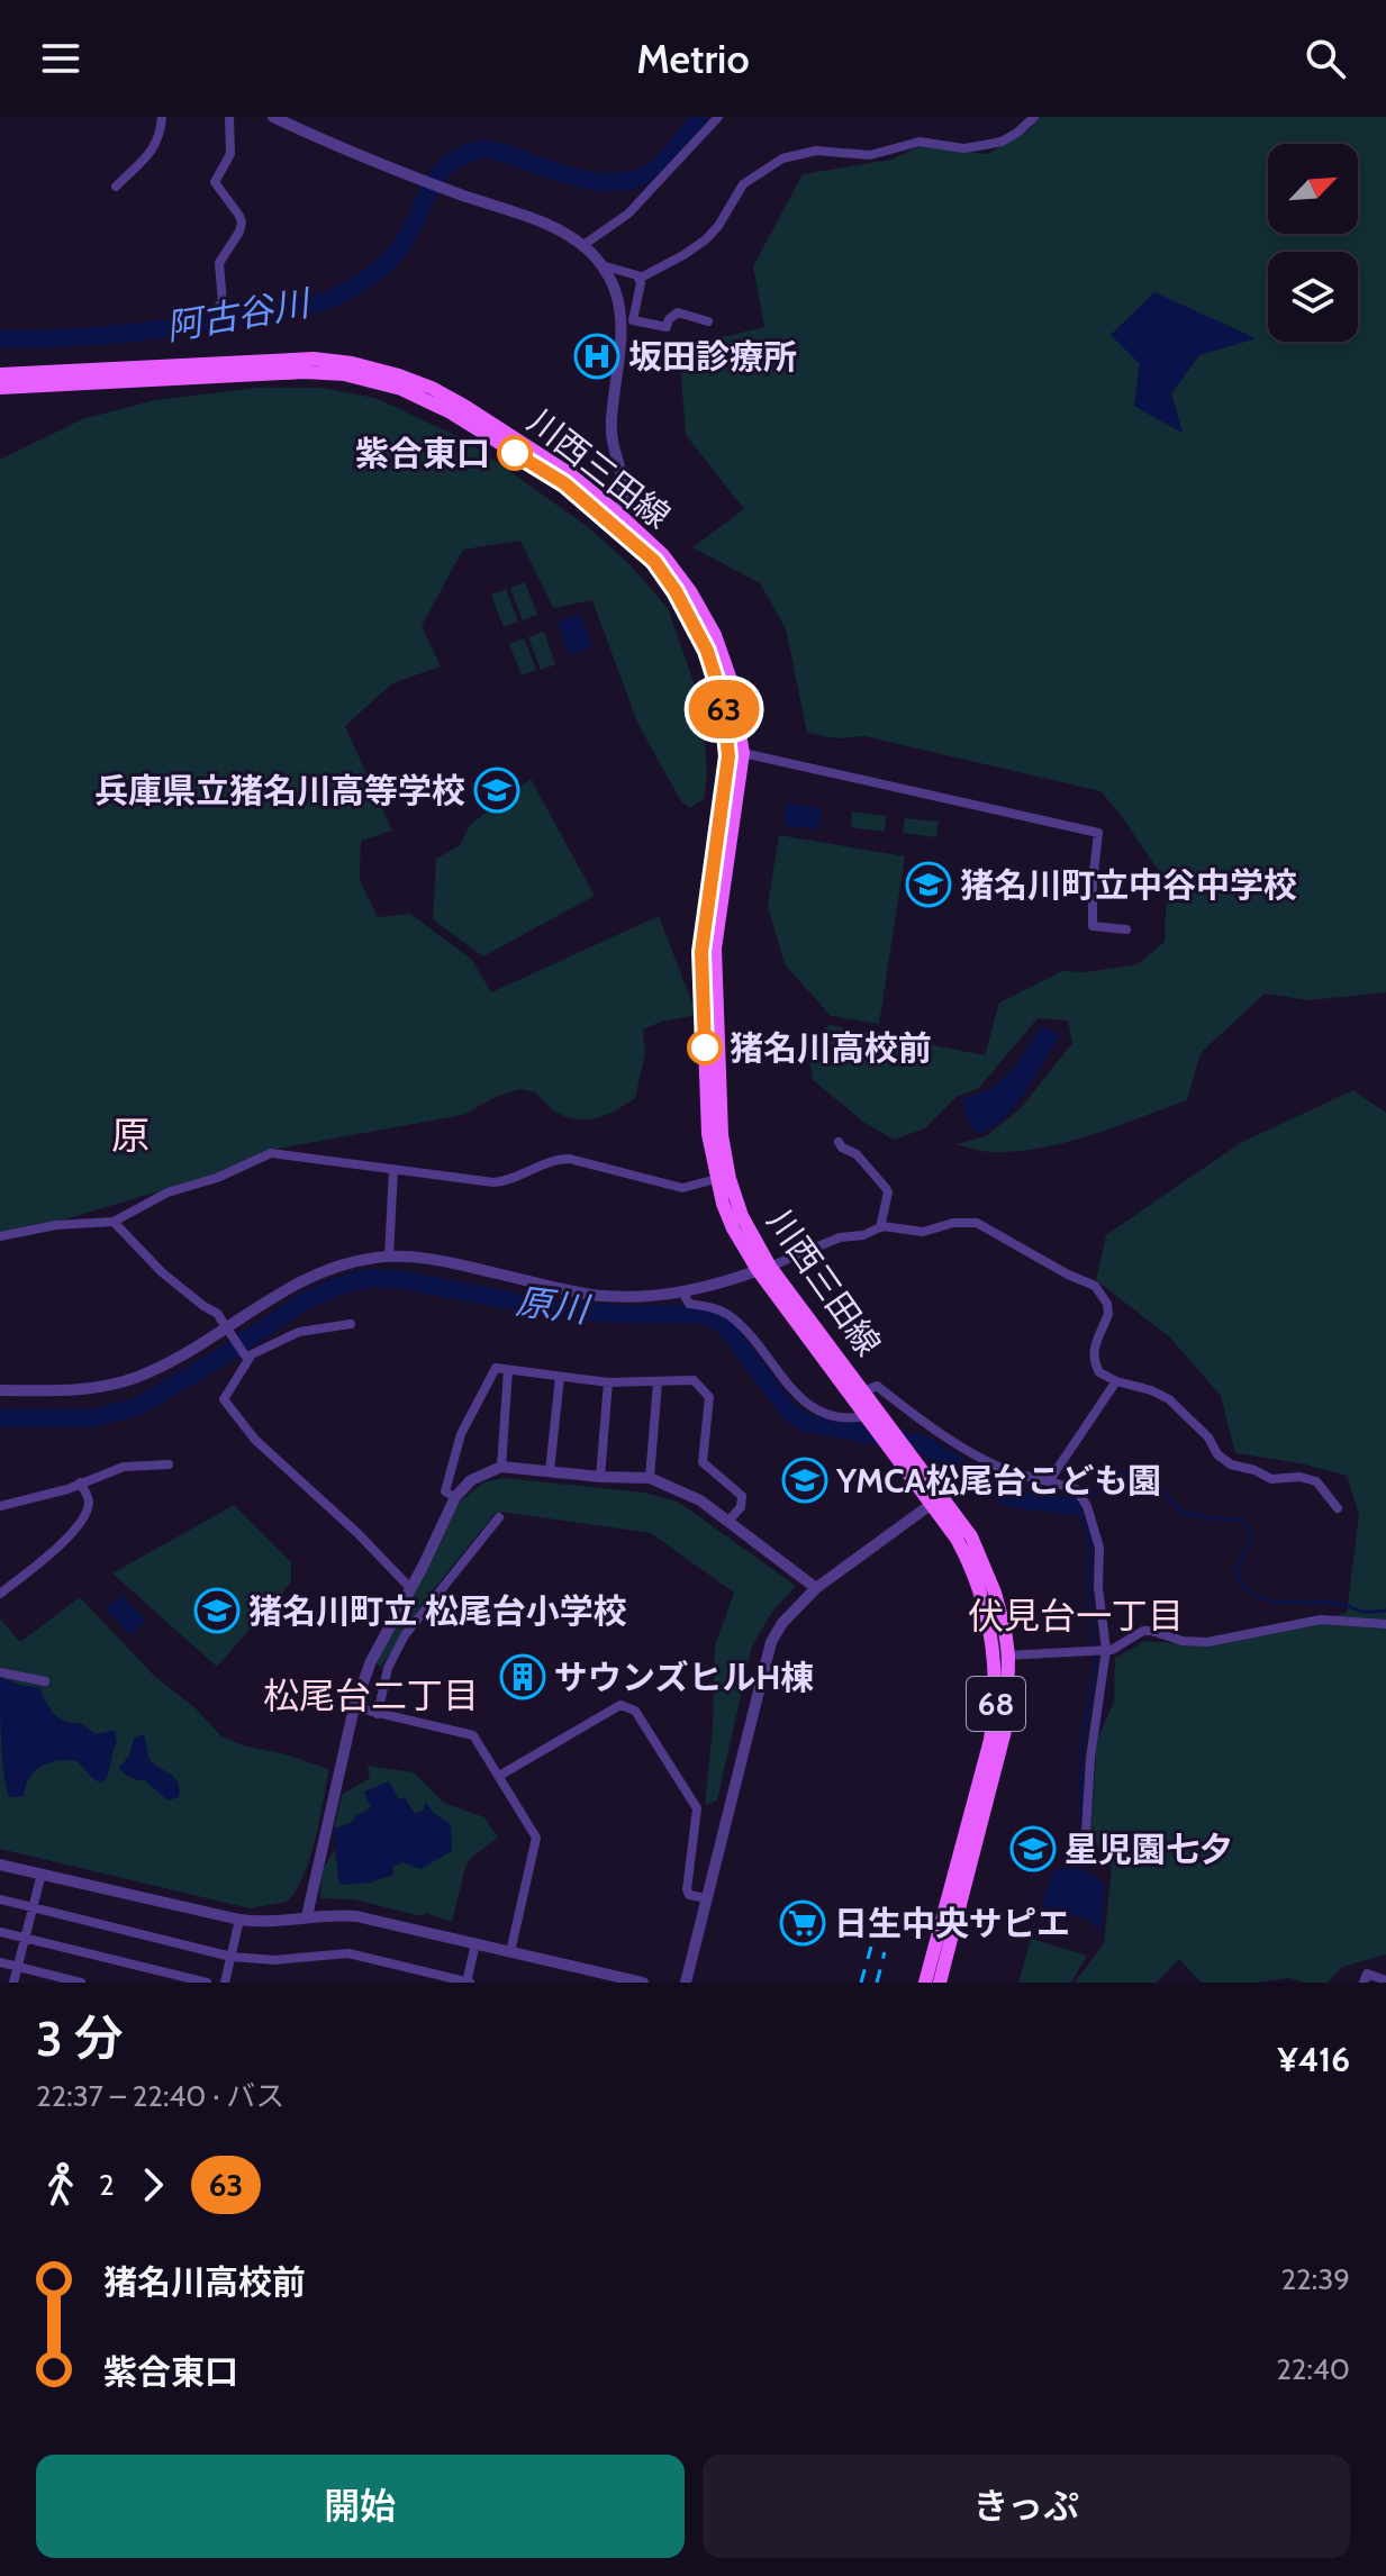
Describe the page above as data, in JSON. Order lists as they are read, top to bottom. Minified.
{"streets":{"main road":["川西三田線","68"]},"districts":["原","伏見台一丁目","松尾台二丁目"],"water":["阿古谷川","原川"],"places":{"hospital":["坂田診療所"],"other":["紫合東口","猪名川高校前"],"school or university":["兵庫県立猪名川高等学校","猪名川町立中谷中学校","YMCA松尾台こども園","猪名川町立 松尾台小学校","星児園七夕"],"building":["サウンズヒルH棟"],"supermarket":["日生中央サピエ"]},"lines":["bus line 63"],"north":"top right","page":{"header":"Metrio","on_map":"63","heading":["3 分","22:37 – 22:40 · バス","¥416"],"legs":["2","63"],"list":[{"name":"猪名川高校前","value":"22:39"},{"name":"紫合東口","value":"22:40"}],"buttons":["開始","きっぷ"]}}
